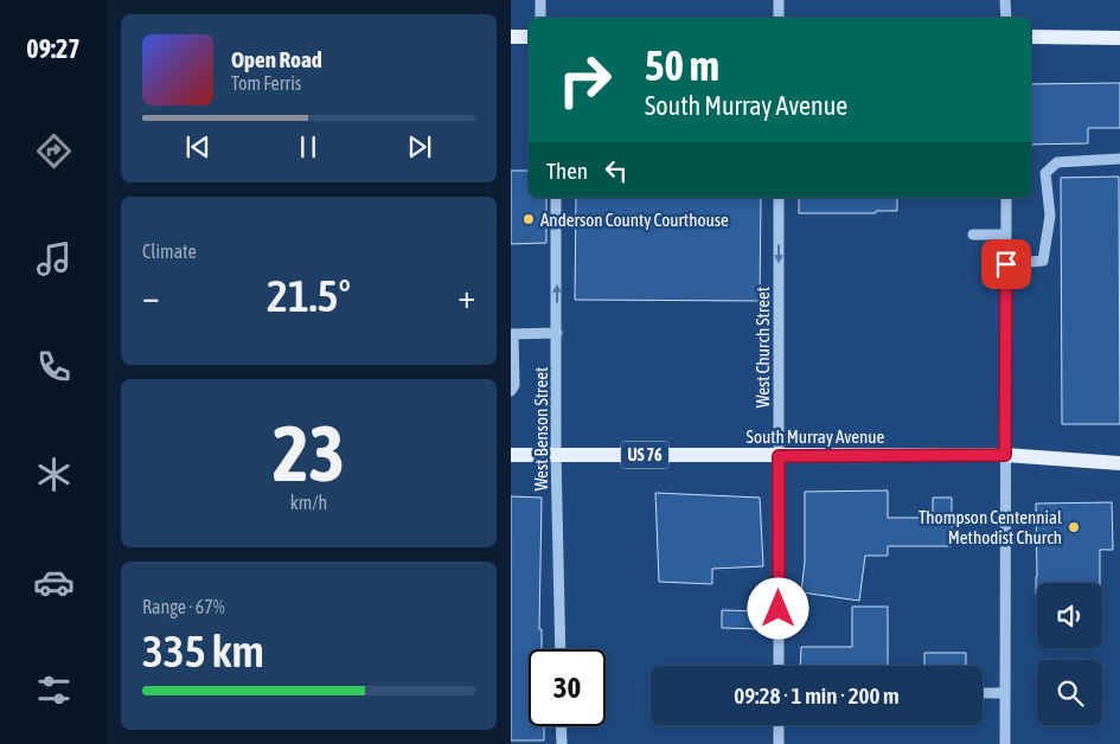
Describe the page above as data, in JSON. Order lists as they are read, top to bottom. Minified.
{"streets":{"main road":["South Murray Avenue","US 76"],"street":["West Church Street","West Benson Street"]},"crossings":[["West Church Street","South Murray Avenue"],["West Benson Street","South Murray Avenue"]],"one_way":["West Church Street"],"places":["Anderson County Courthouse","Thompson Centennial Methodist Church"],"page":{"tabs":"09:27","turn":["50 m","South Murray Avenue"],"song":["Open Road","Tom Ferris"],"then":"Then","tile":["Climate",["23","km/h"],["Range · 67%","335 km"]],"heat":["−","21.5°","+"],"limit":"30","trip":"09:28 · 1 min · 200 m"}}
